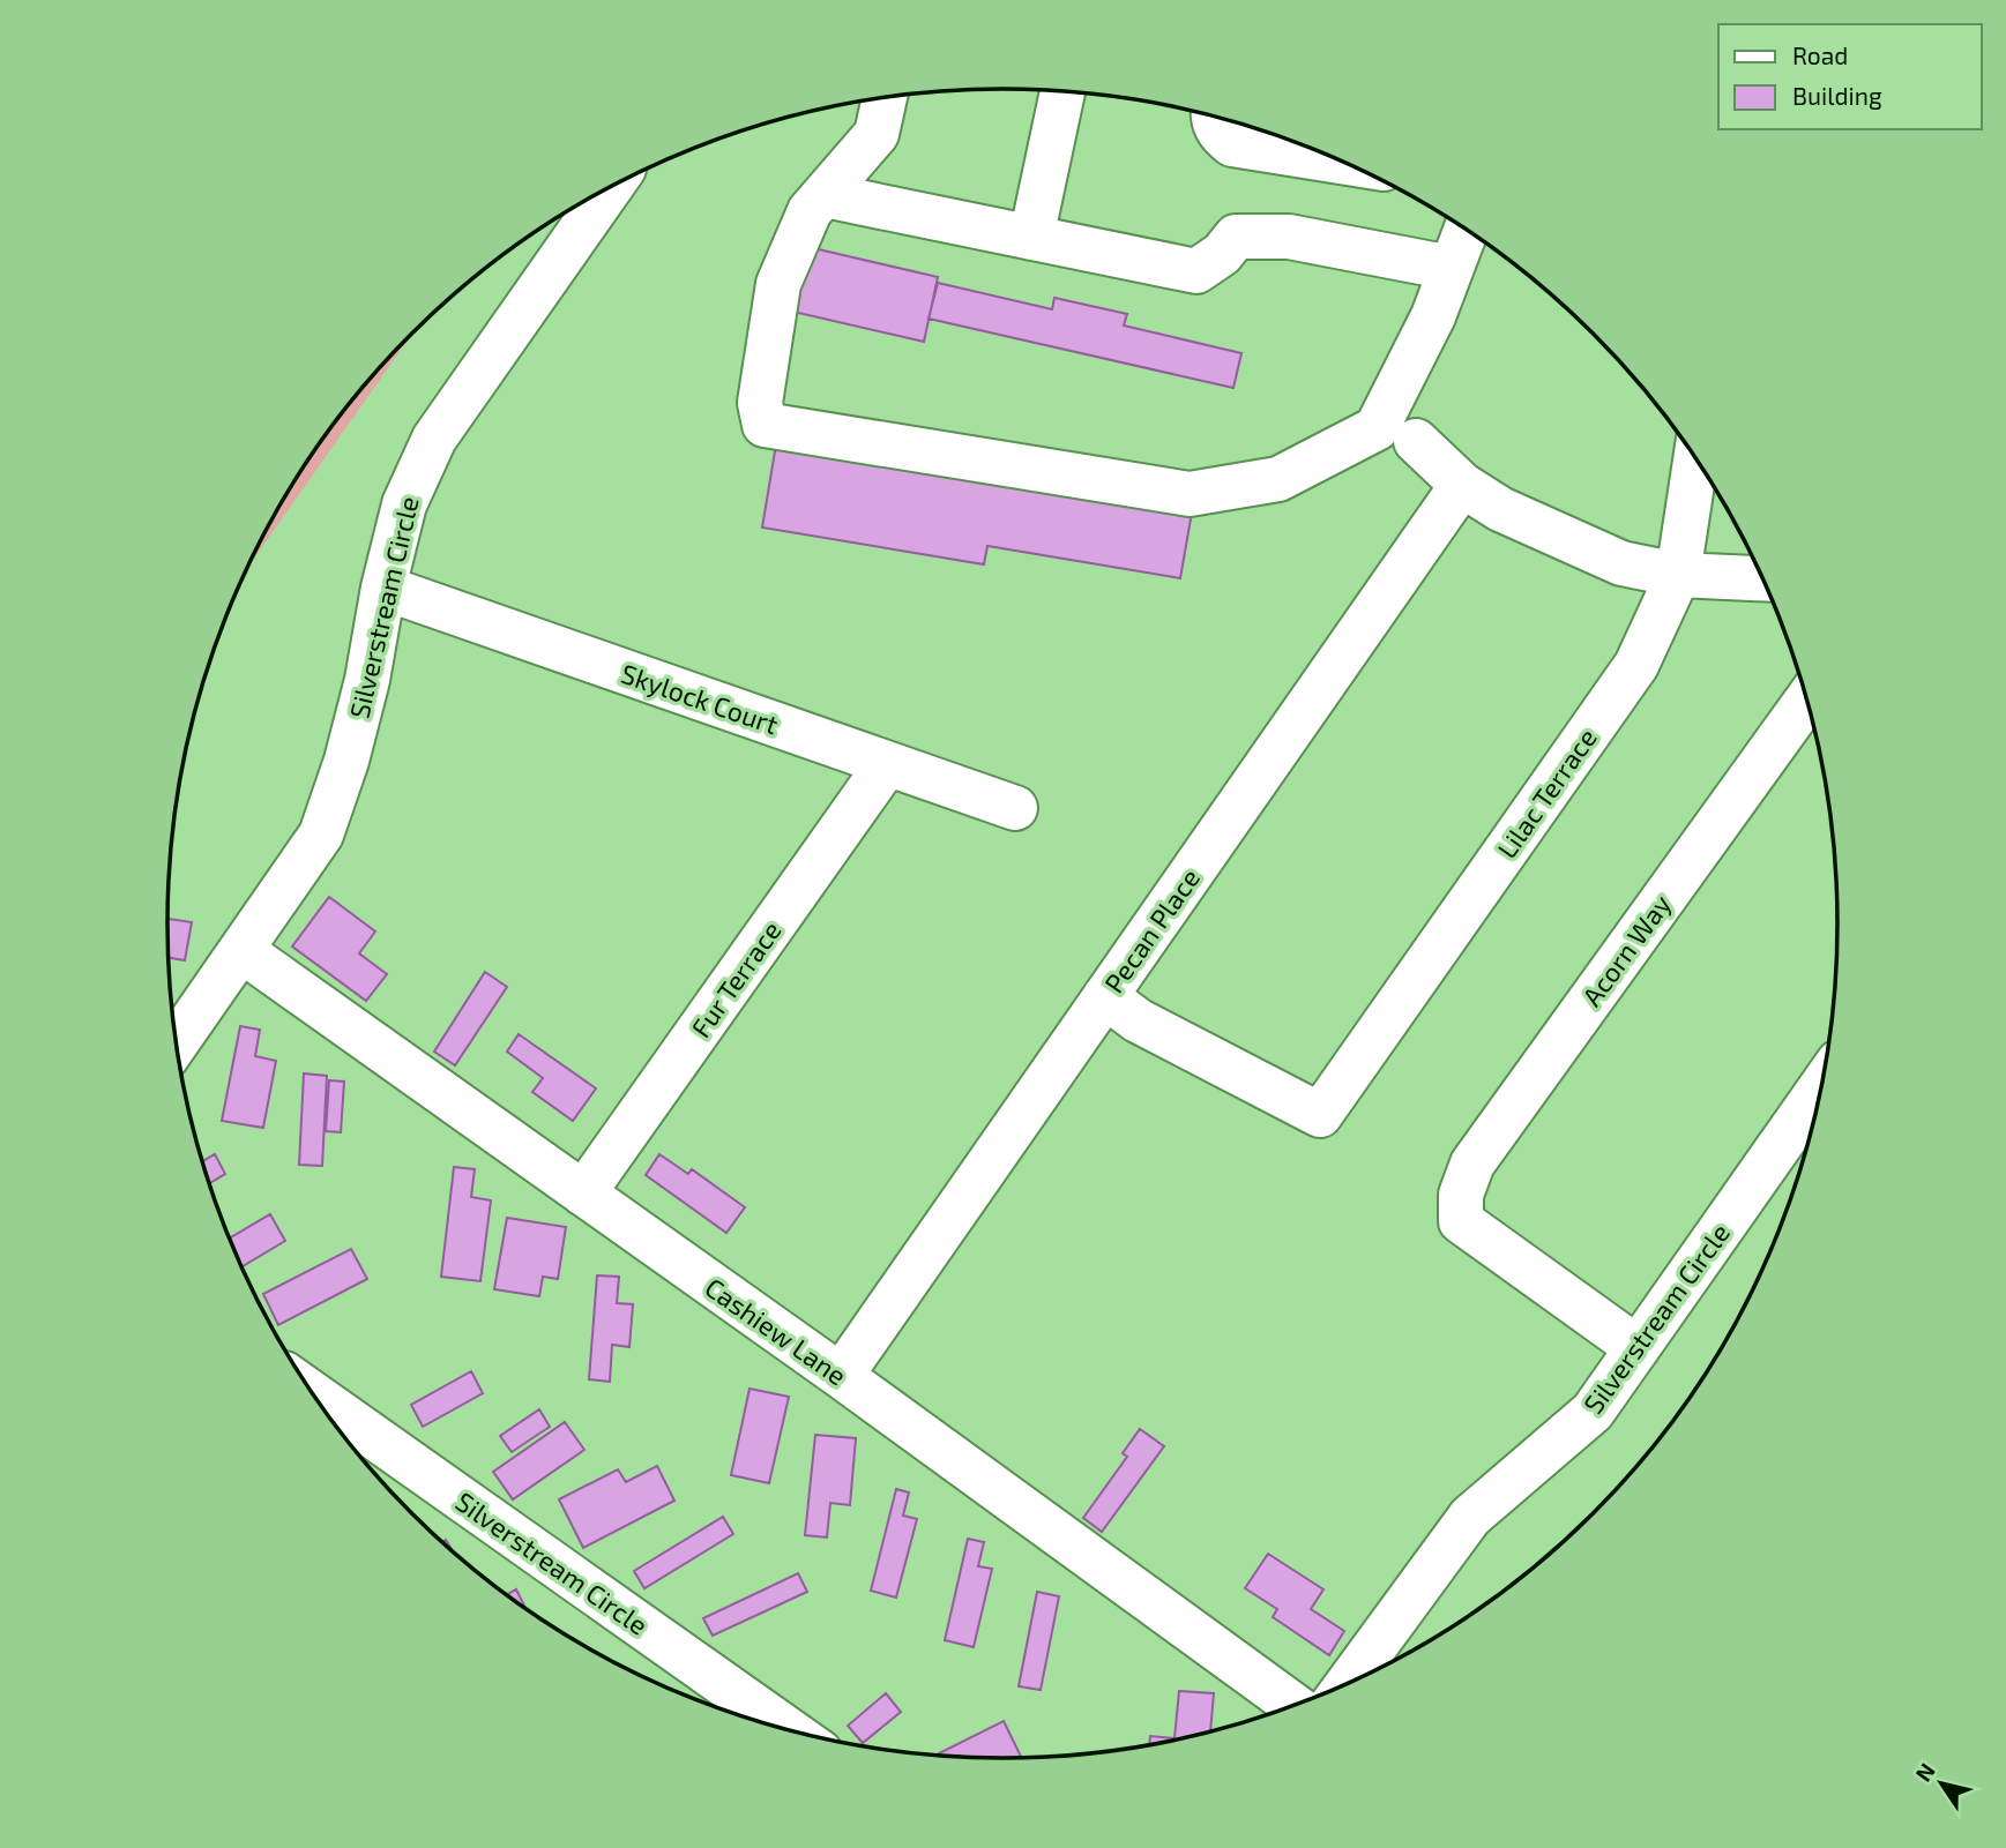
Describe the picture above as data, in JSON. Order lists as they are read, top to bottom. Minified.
{"streets":{"lane":["Silverstream Circle","Skylock Court","Lilac Terrace","Pecan Place","Acorn Way","Fur Terrace","Cashiew Lane"]},"crossings":[["Silverstream Circle","Skylock Court"],["Silverstream Circle","Acorn Way"],["Silverstream Circle","Cashiew Lane"],["Skylock Court","Fur Terrace"],["Lilac Terrace","Pecan Place"],["Pecan Place","Cashiew Lane"],["Fur Terrace","Cashiew Lane"]],"legend":["Road","Building"],"north":"top left"}
